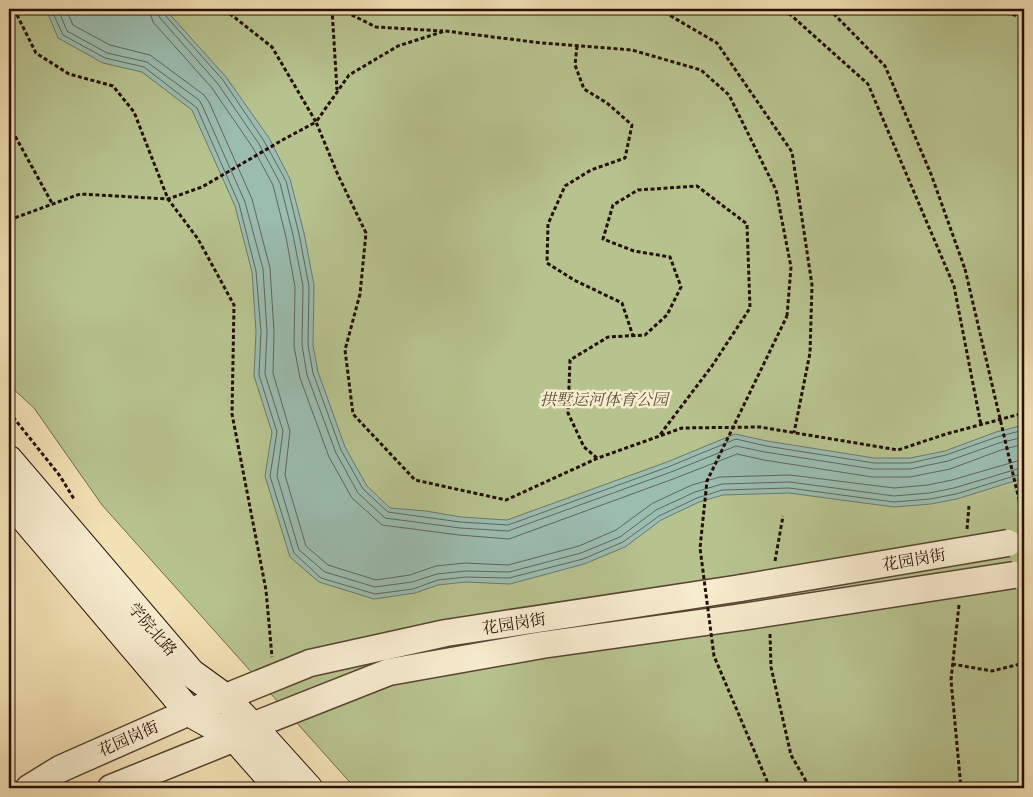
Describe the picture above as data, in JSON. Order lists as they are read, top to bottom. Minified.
{"streets":{"main road":["学院北路"],"street":["花园岗街"]},"crossings":[["花园岗街","学院北路"]],"parks":["拱墅运河体育公园"]}
